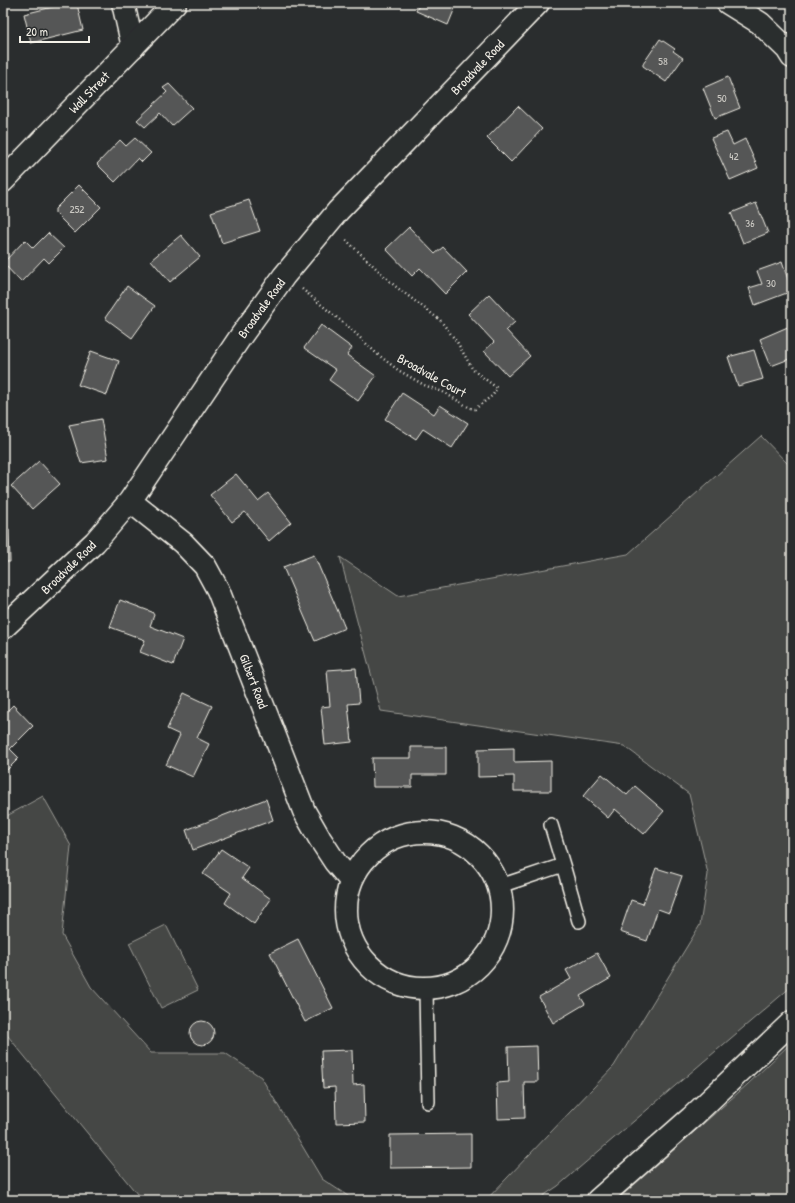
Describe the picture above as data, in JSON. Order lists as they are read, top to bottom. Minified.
{"streets":{"main road":["Broadvale Road","Wall Street","Gilbert Road"],"path":["Broadvale Court"]},"crossings":[["Broadvale Road","Broadvale Court"],["Broadvale Road","Gilbert Road"]],"house_numbers":["58","50","42","252","36","30"],"scale_bar":"20 m"}
